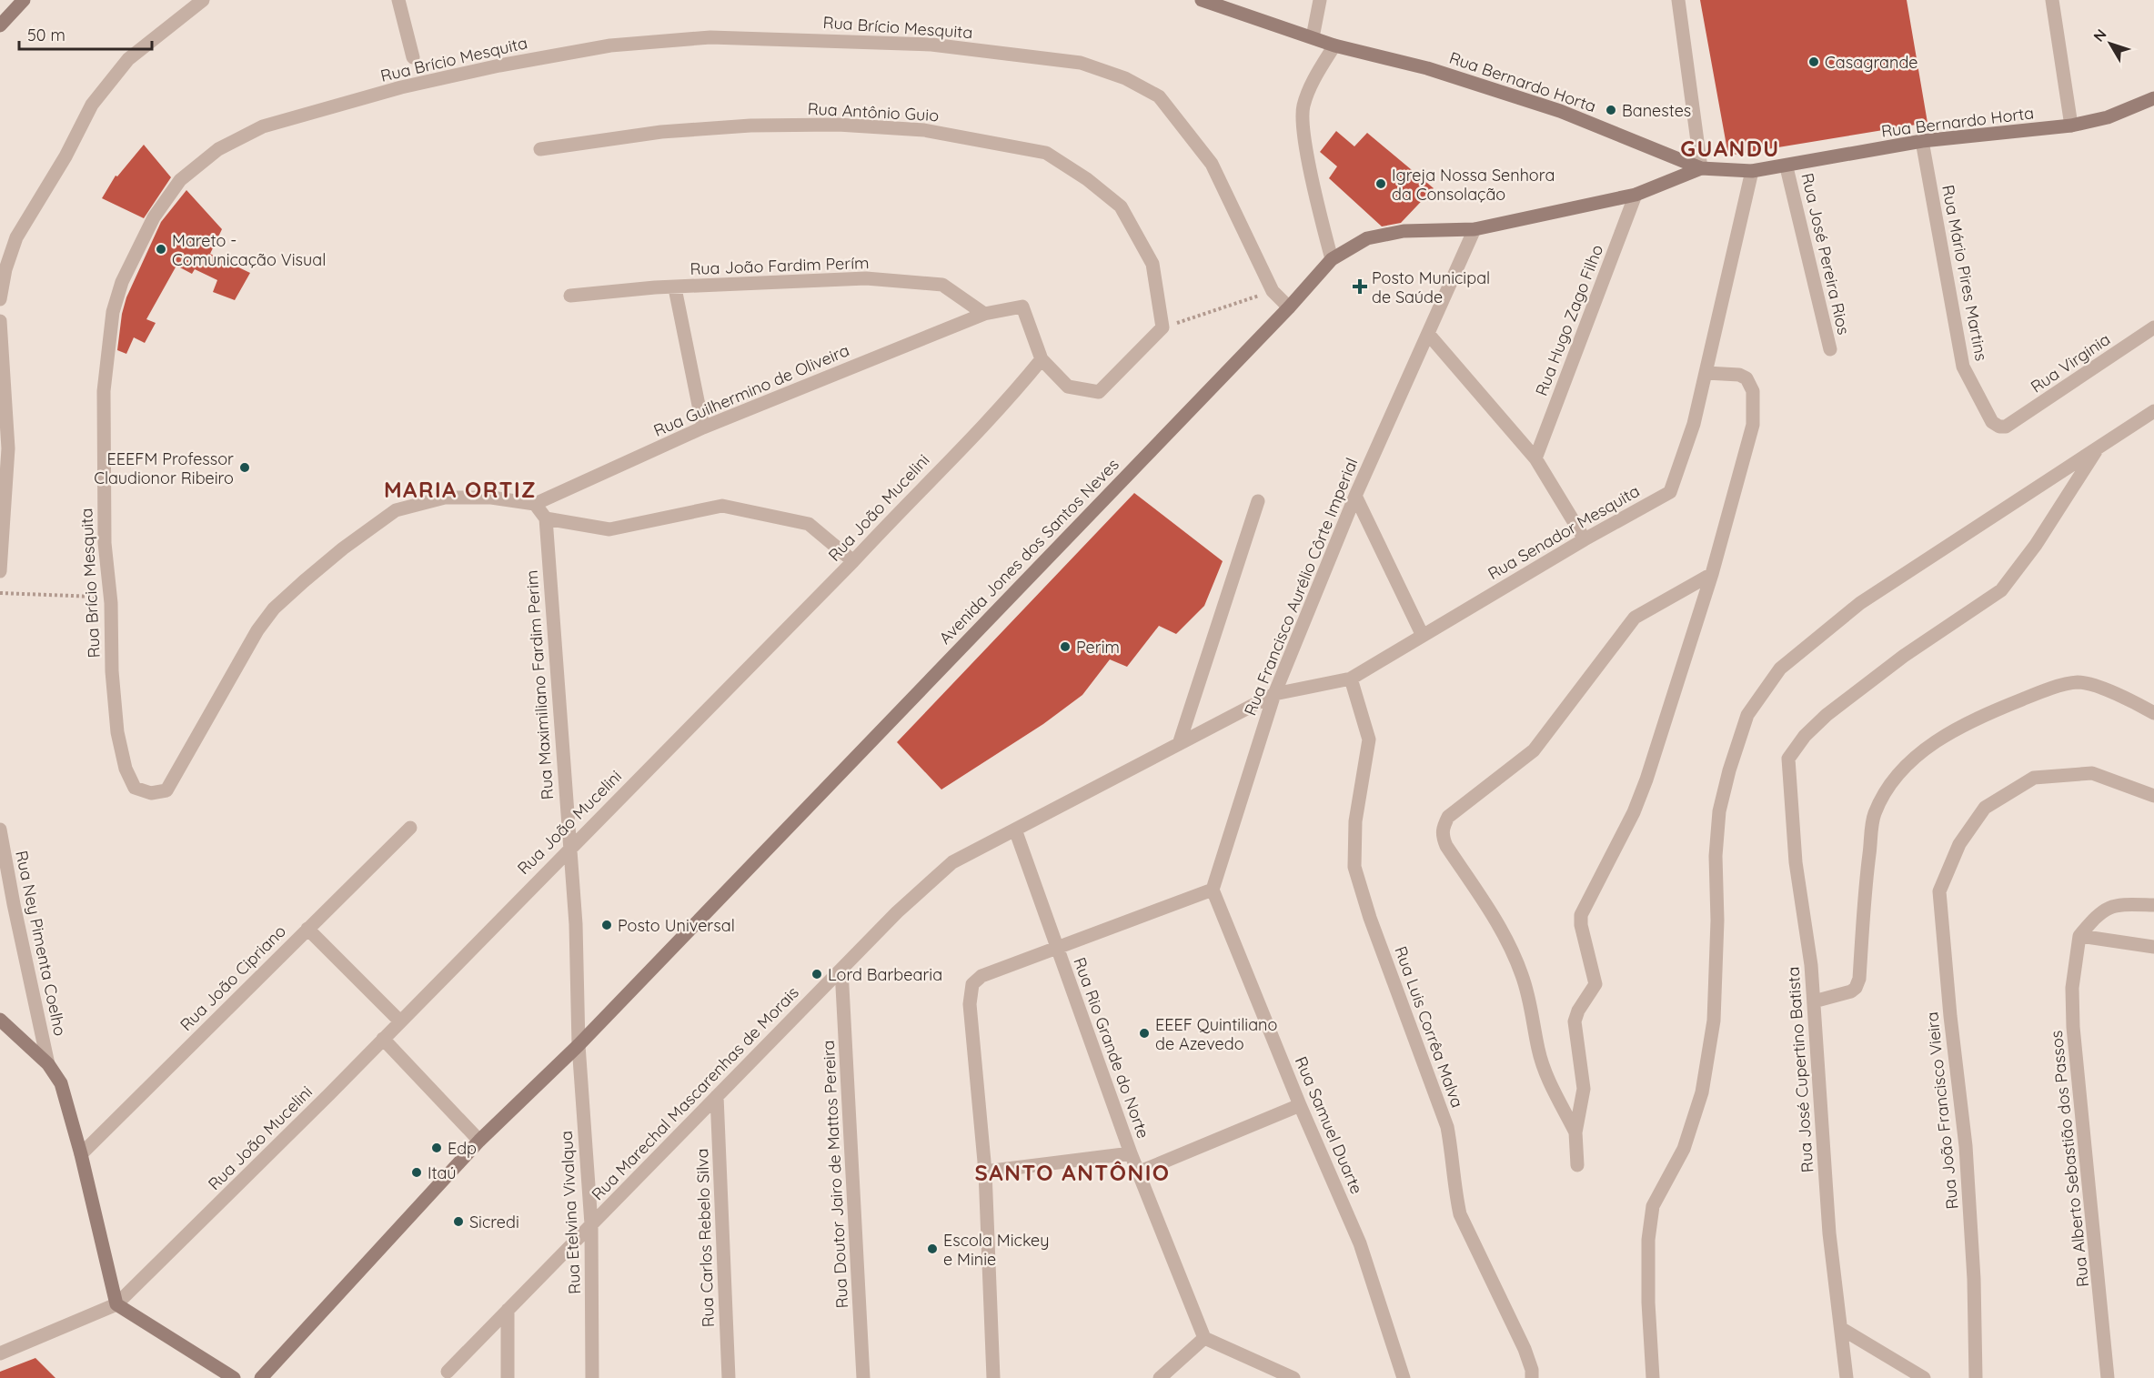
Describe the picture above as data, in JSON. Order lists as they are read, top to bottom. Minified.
{"streets":{"main road":["Rua Bernardo Horta","Avenida Jones dos Santos Neves"],"street":["Rua Brício Mesquita","Rua Antônio Guio","Rua José Pereira Rios","Rua João Fardim Perím","Rua Mário Pires Martins","Rua Hugo Zago Filho","Rua Virginia","Rua Guilhermino de Oliveira","Rua João Mucelini","Rua Senador Mesquita","Rua Francisco Aurélio Côrte Imperial","Rua Maximiliano Fardim Perim","Rua Ney Pimenta Coelho","Rua João Cipriano","Rua Luis Corrêa Malva","Rua Rio Grande do Norte","Rua José Cupertino Batista","Rua Marechal Mascarenhas de Morais","Rua João Francisco Vieira","Rua Samuel Duarte","Rua Alberto Sebastião dos Passos","Rua Doutor Jairo de Mattos Pereira","Rua Etelvina Vivalqua","Rua Carlos Rebelo Silva"]},"crossings":[["Rua Brício Mesquita","Rua Guilhermino de Oliveira"],["Rua Brício Mesquita","Avenida Jones dos Santos Neves"],["Rua Bernardo Horta","Rua José Pereira Rios"],["Rua Bernardo Horta","Rua Mário Pires Martins"],["Rua Bernardo Horta","Rua Senador Mesquita"],["Rua Bernardo Horta","Avenida Jones dos Santos Neves"],["Rua João Fardim Perím","Rua Guilhermino de Oliveira"],["Rua Mário Pires Martins","Rua Virginia"],["Rua Hugo Zago Filho","Avenida Jones dos Santos Neves"],["Rua João Mucelini","Rua Maximiliano Fardim Perim"],["Rua Senador Mesquita","Rua Francisco Aurélio Côrte Imperial"],["Rua Senador Mesquita","Rua Luis Corrêa Malva"],["Rua Senador Mesquita","Rua Marechal Mascarenhas de Morais"],["Avenida Jones dos Santos Neves","Rua Francisco Aurélio Côrte Imperial"],["Avenida Jones dos Santos Neves","Rua Maximiliano Fardim Perim"],["Avenida Jones dos Santos Neves","Rua Etelvina Vivalqua"],["Rua Francisco Aurélio Côrte Imperial","Rua Samuel Duarte"],["Rua Maximiliano Fardim Perim","Rua Etelvina Vivalqua"],["Rua Rio Grande do Norte","Rua Marechal Mascarenhas de Morais"],["Rua Marechal Mascarenhas de Morais","Rua Doutor Jairo de Mattos Pereira"],["Rua Marechal Mascarenhas de Morais","Rua Etelvina Vivalqua"],["Rua Marechal Mascarenhas de Morais","Rua Carlos Rebelo Silva"]],"districts":["GUANDU","MARIA ORTIZ","SANTO ANTÔNIO"],"places":{"other":["Casagrande","Banestes","Igreja Nossa Senhora da Consolação","Mareto - Comunicação Visual","EEEFM Professor Claudionor Ribeiro","Perim","Posto Universal","Lord Barbearia","EEEF Quintiliano de Azevedo","Edp","Itaú","Sicredi","Escola Mickey e Minie"],"health":["Posto Municipal de Saúde"]},"scale_bar":"50 m","north":"top left"}
